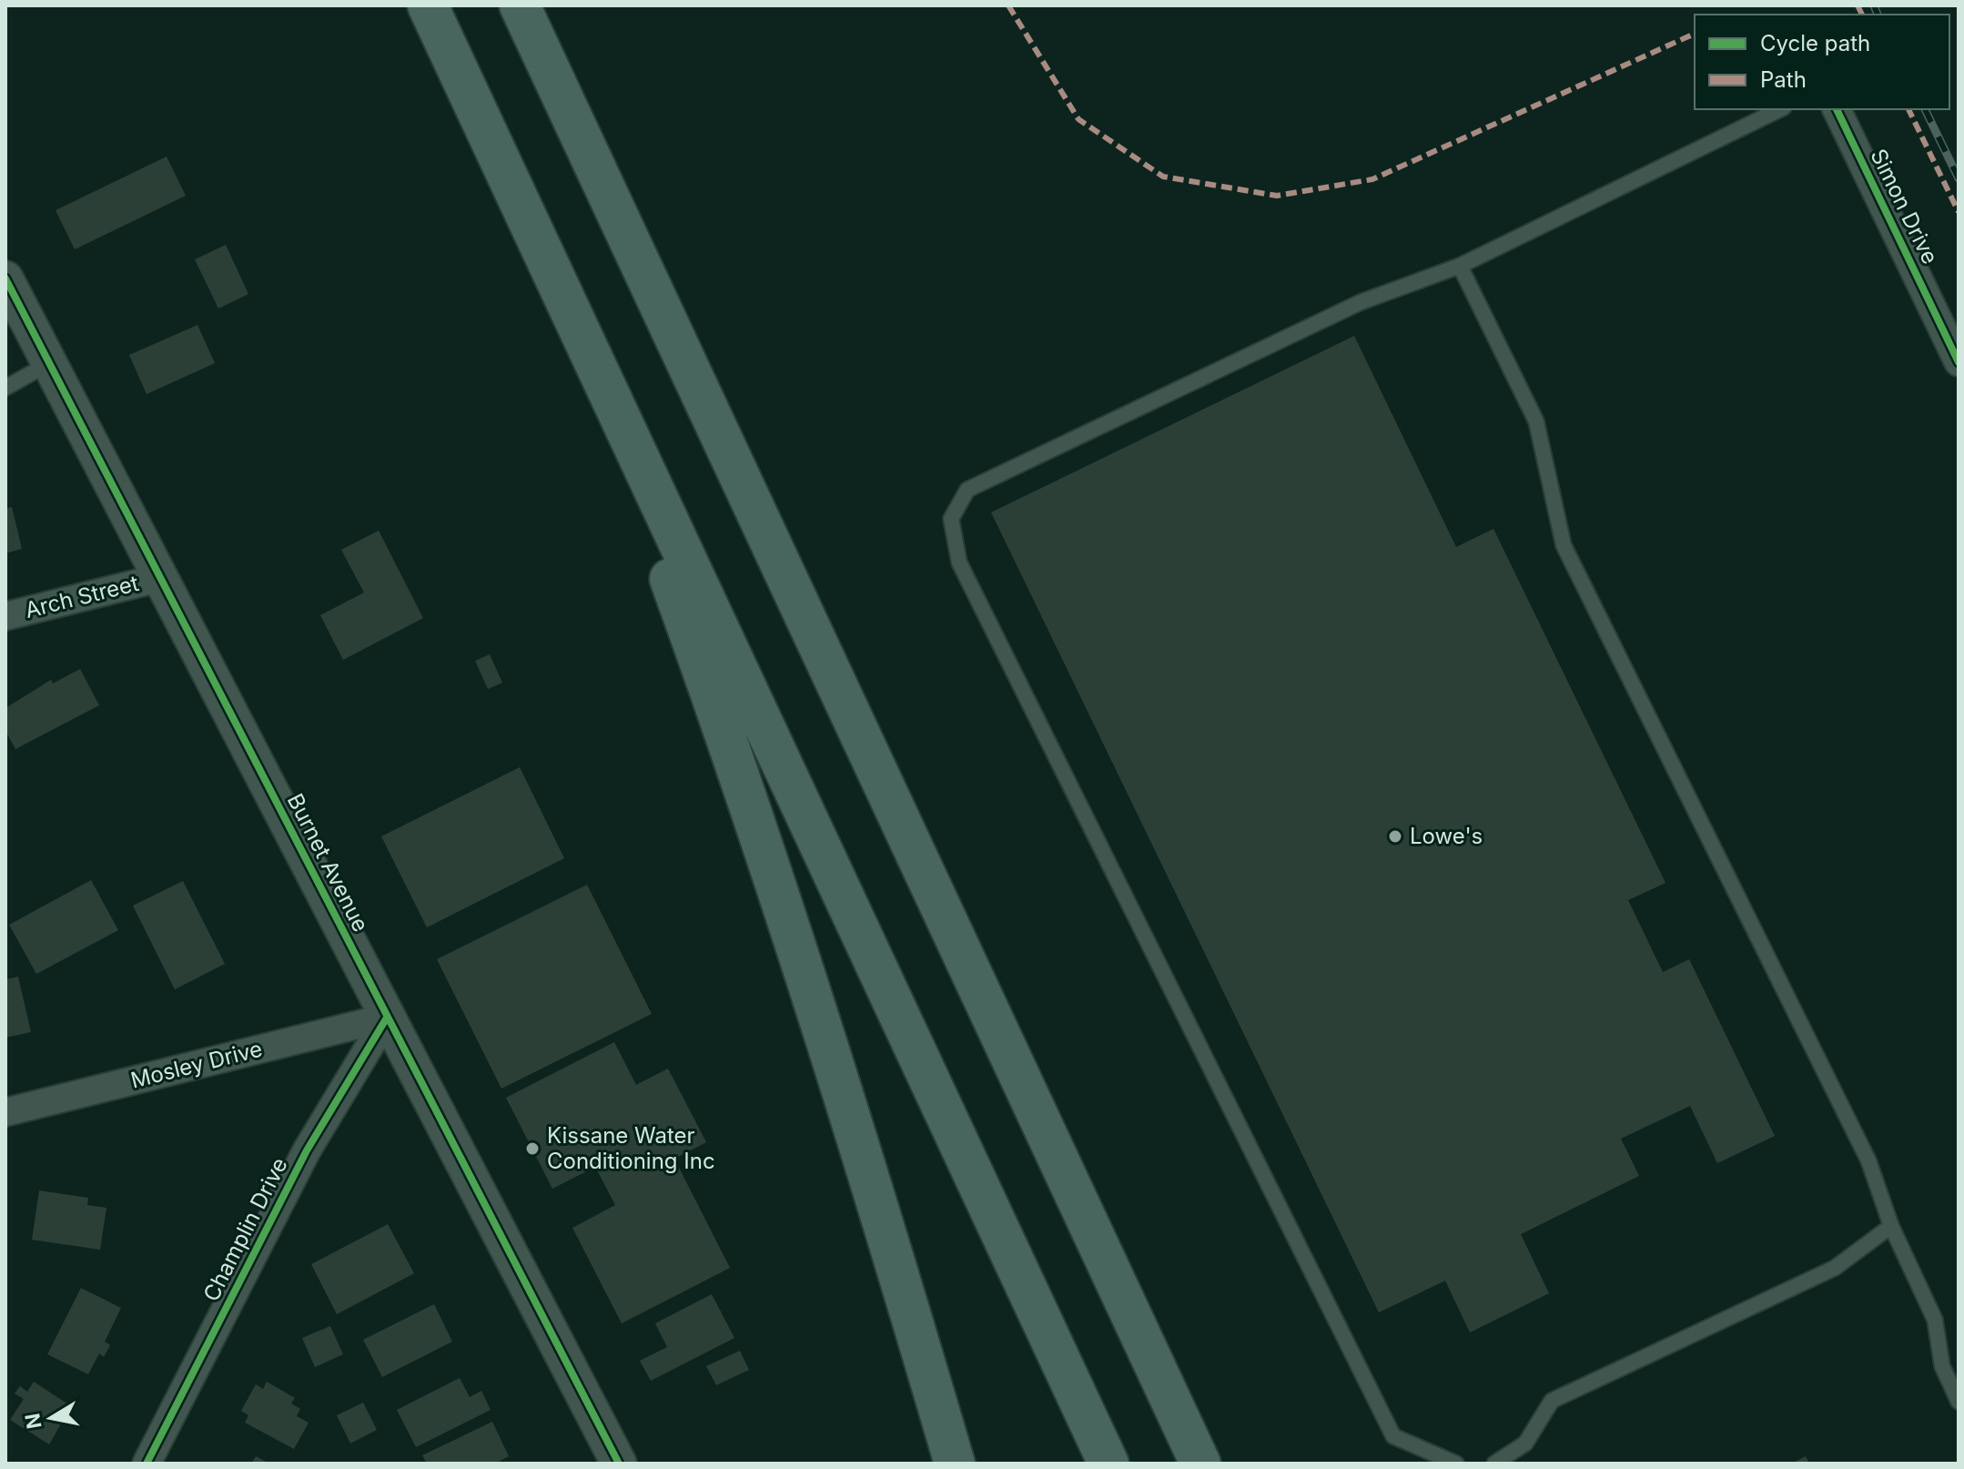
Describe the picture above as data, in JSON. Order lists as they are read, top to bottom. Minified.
{"streets":{"street":["Simon Drive","Arch Street","Burnet Avenue","Mosley Drive","Champlin Drive"]},"crossings":[["Arch Street","Burnet Avenue"],["Burnet Avenue","Mosley Drive"],["Burnet Avenue","Champlin Drive"],["Mosley Drive","Champlin Drive"]],"places":["Lowe's","Kissane Water Conditioning Inc"],"legend":["Cycle path","Path"],"north":"left"}
